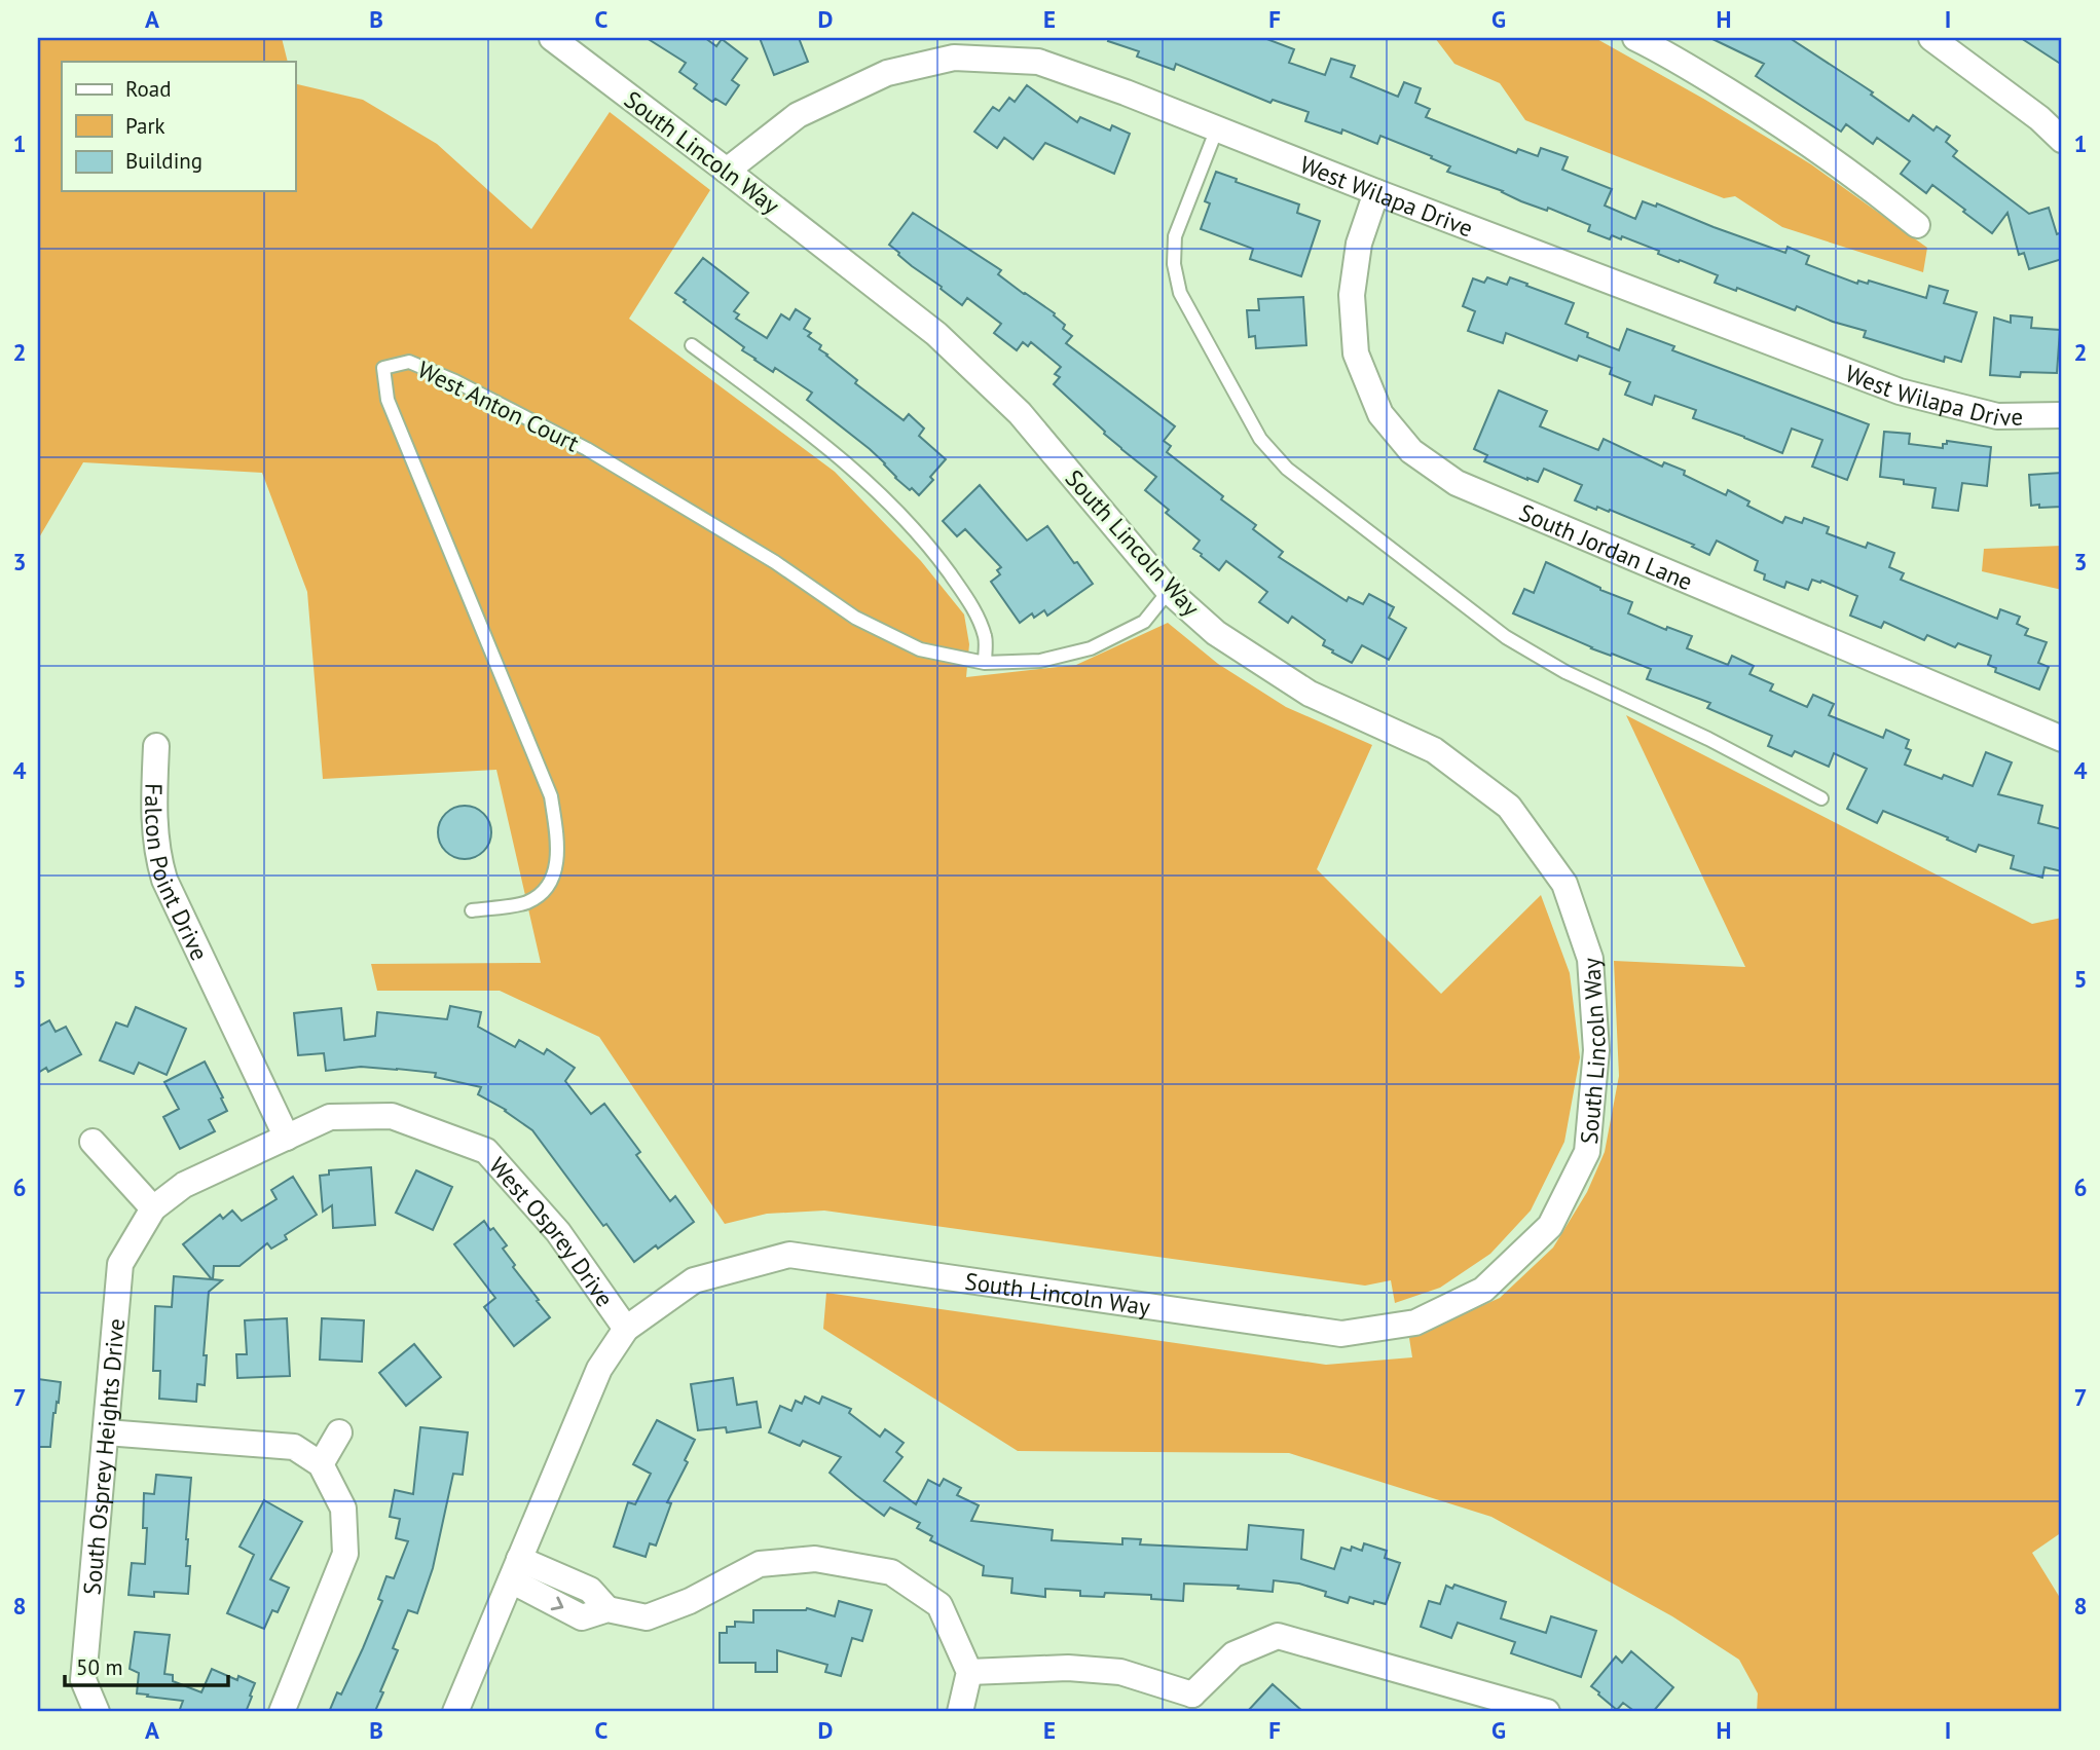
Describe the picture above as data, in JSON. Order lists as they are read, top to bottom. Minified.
{"streets":{"street":["South Lincoln Way","West Wilapa Drive","South Jordan Lane","Falcon Point Drive","West Osprey Drive","South Osprey Heights Drive"],"lane":["West Anton Court"]},"crossings":[["South Lincoln Way","West Wilapa Drive"],["South Lincoln Way","West Anton Court"],["South Lincoln Way","West Osprey Drive"],["West Wilapa Drive","South Jordan Lane"],["Falcon Point Drive","West Osprey Drive"],["West Osprey Drive","South Osprey Heights Drive"]],"legend":["Road","Park","Building"],"scale_bar":"50 m","grid":{"columns":["A","B","C","D","E","F","G","H","I"],"rows":["1","2","3","4","5","6","7","8"]}}
